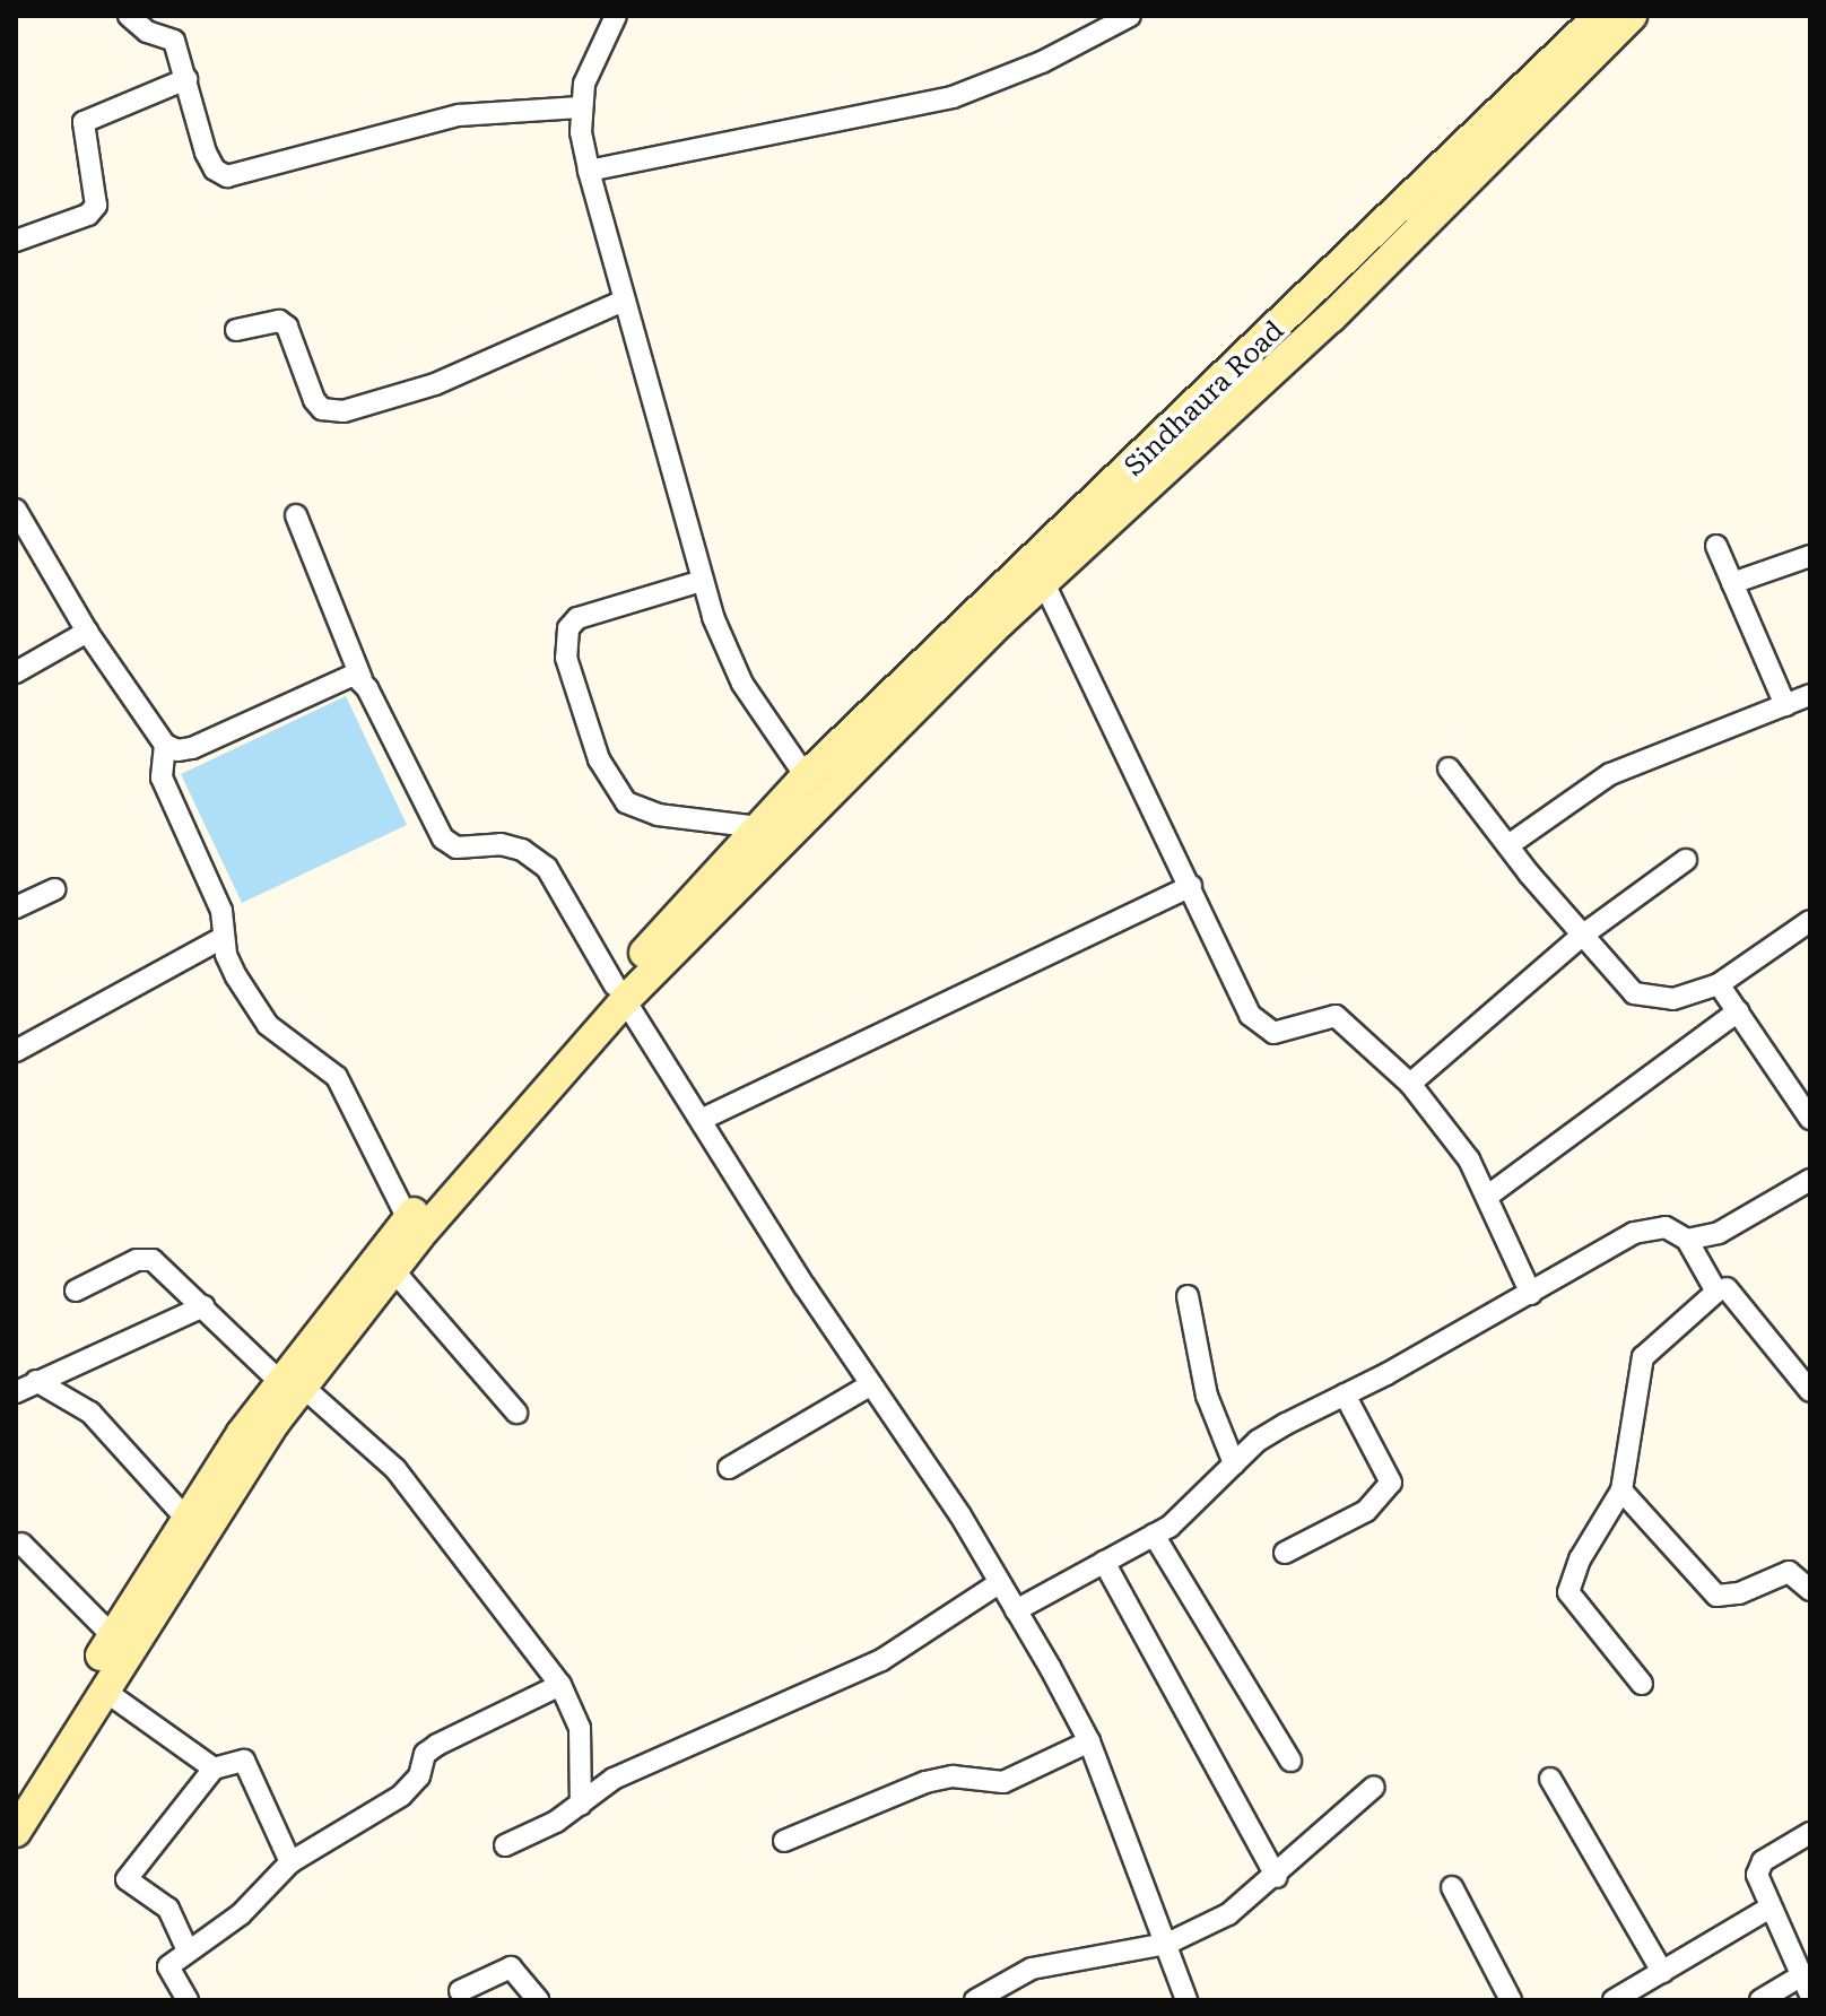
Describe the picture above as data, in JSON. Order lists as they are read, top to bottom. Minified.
{"streets":{"street":["Sindhaura Road"]}}
